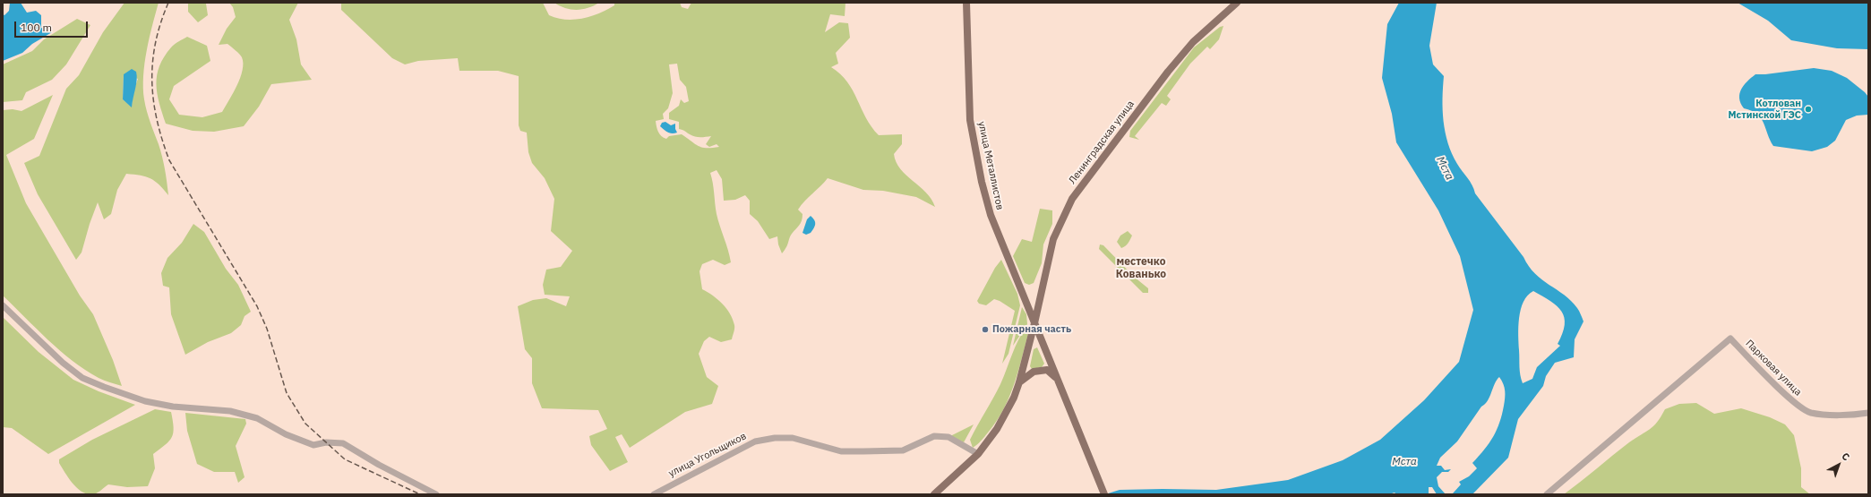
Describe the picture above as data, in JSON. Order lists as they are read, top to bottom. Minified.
{"streets":{"main road":["Ленинградская улица","улица Металлистов"],"street":["Парковая улица","улица Угольщиков"]},"crossings":[["Ленинградская улица","улица Металлистов"],["Ленинградская улица","улица Угольщиков"]],"districts":["местечко Кованько"],"water":["Мста"],"places":["Котлован Мстинской ГЭС","Пожарная часть"],"scale_bar":"100 m","north":"top right"}
